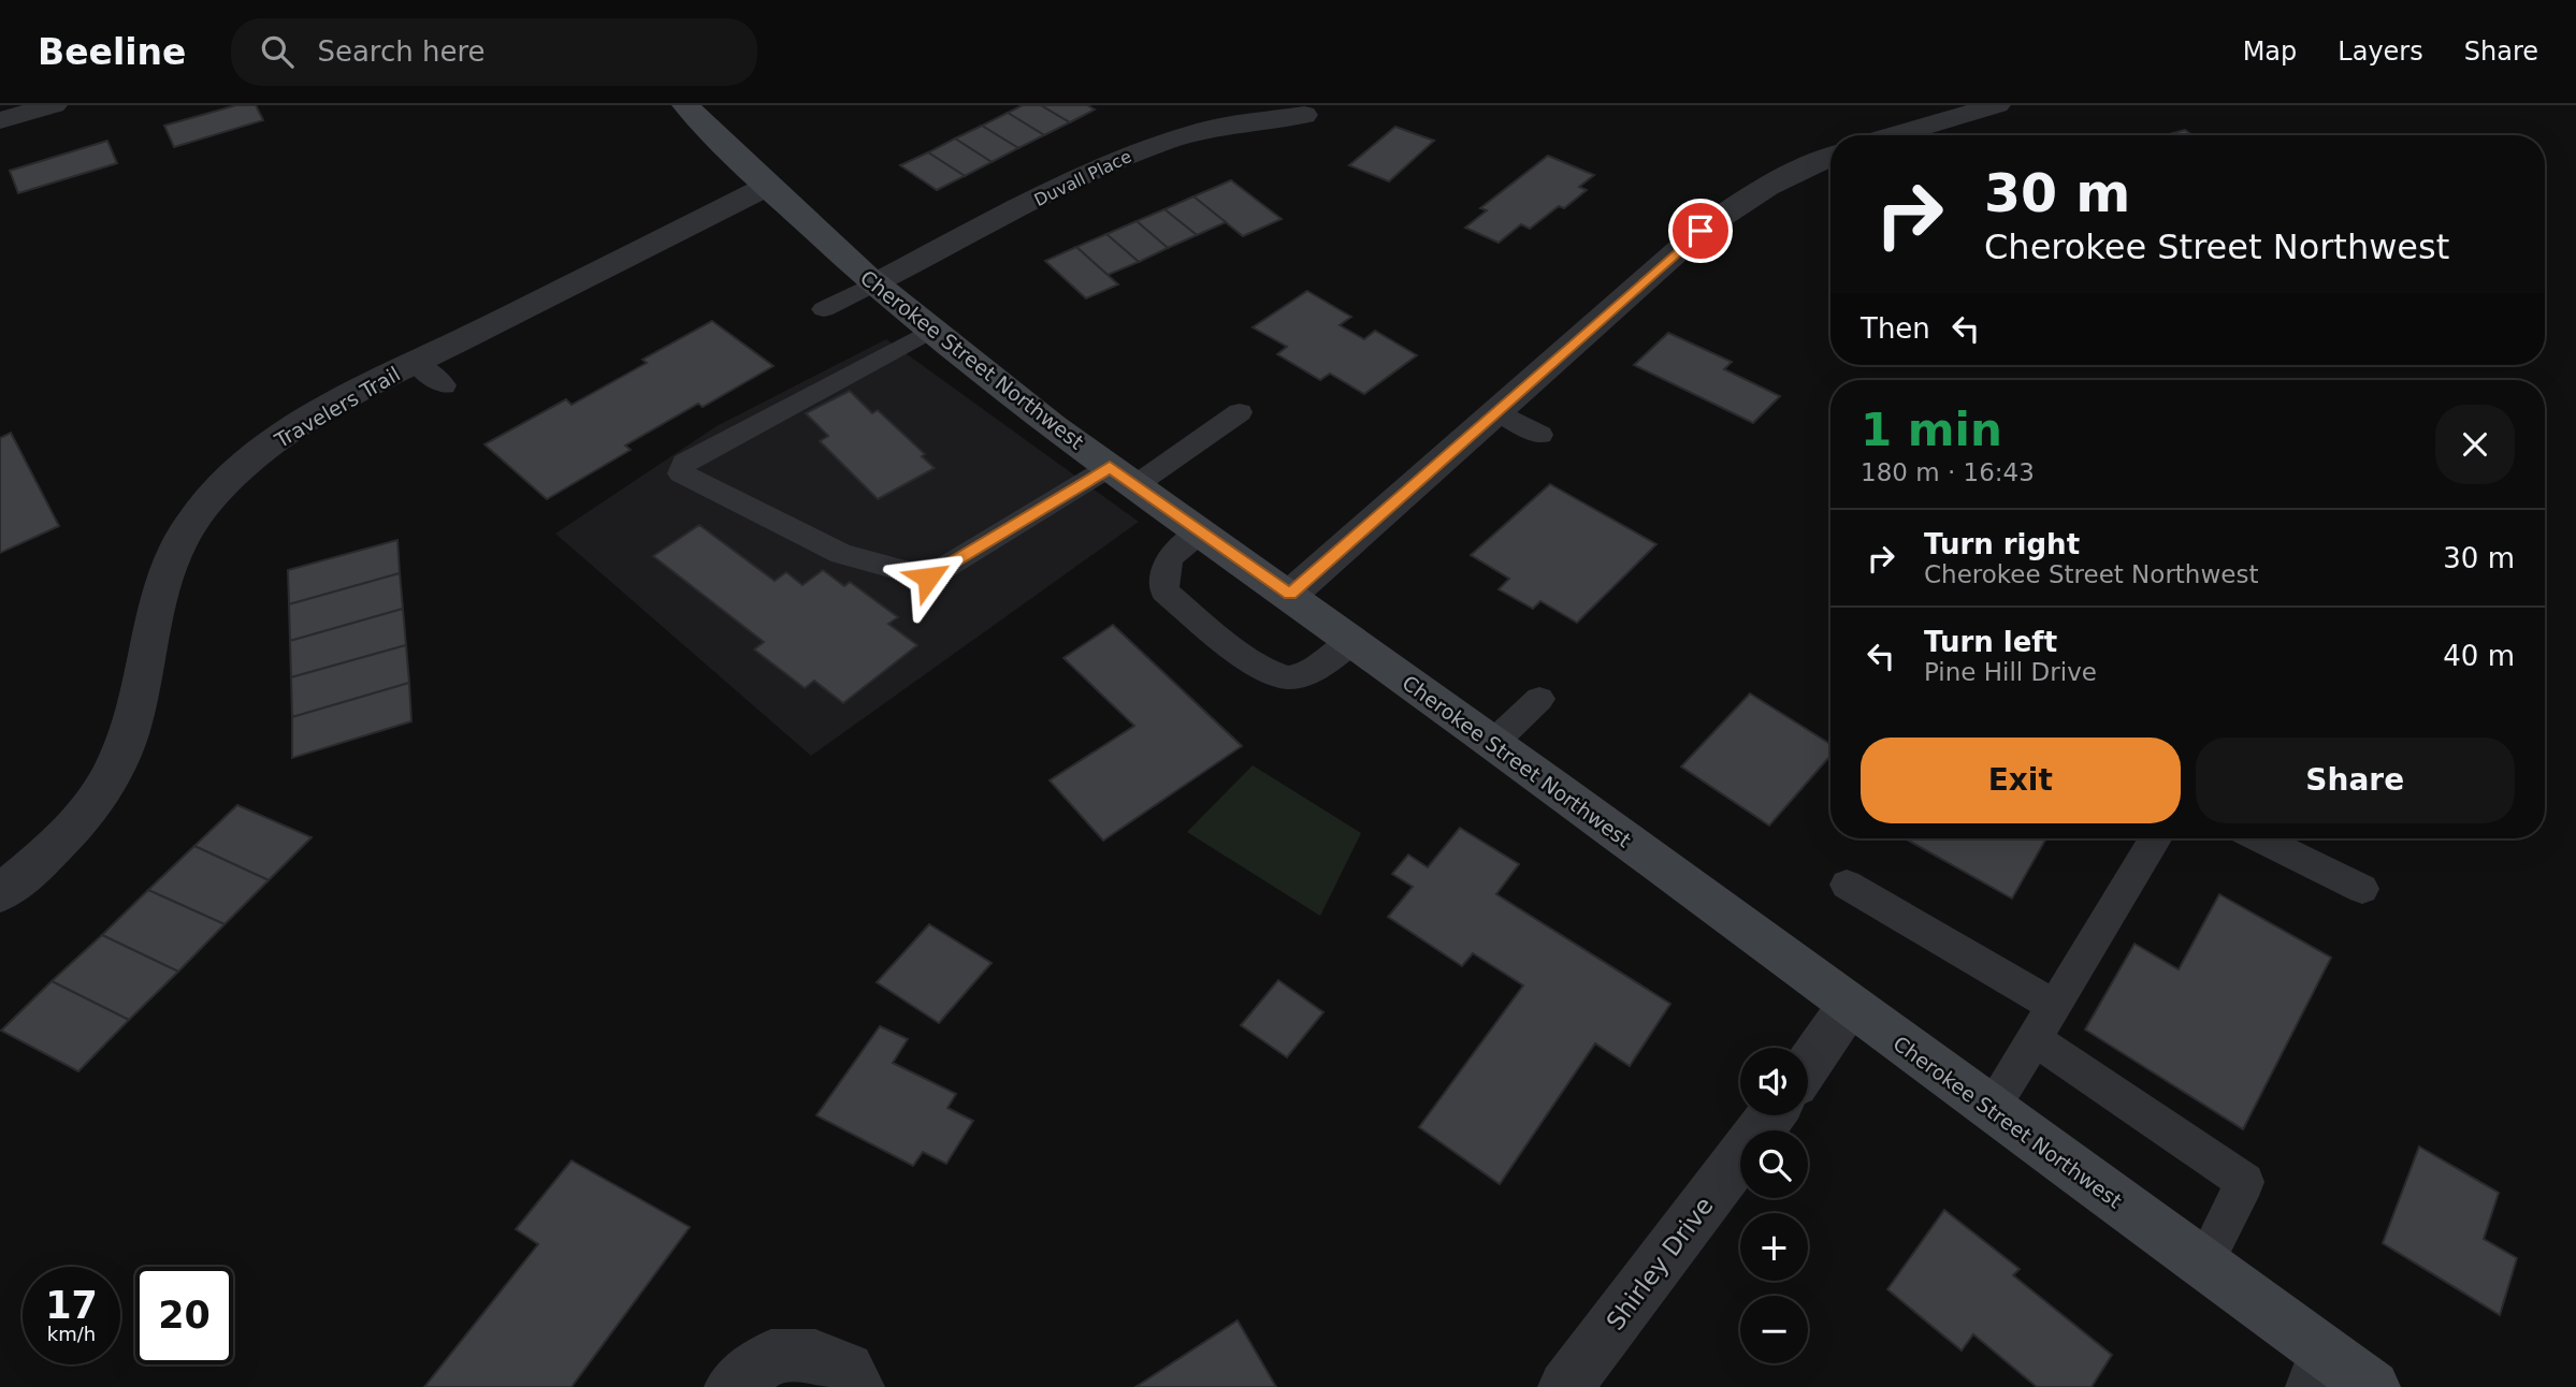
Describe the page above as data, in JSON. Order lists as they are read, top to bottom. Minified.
{"streets":{"main road":["Cherokee Street Northwest"],"street":["Duvall Place","Travelers Trail","Shirley Drive"]},"crossings":[["Duvall Place","Cherokee Street Northwest"],["Cherokee Street Northwest","Travelers Trail"]],"page":{"header":"Beeline","search":"Search here","nav":["Map","Layers","Share"],"turn":["30 m","Cherokee Street Northwest"],"then":"Then","heading":["1 min","180 m · 16:43"],"list":[{"name":"Turn right","note":"Cherokee Street Northwest","value":"30 m"},{"name":"Turn left","note":"Pine Hill Drive","value":"40 m"}],"buttons":["Exit","Share"],"map_buttons":["+","−"],"speed":"17 km/h","limit":"20"}}
